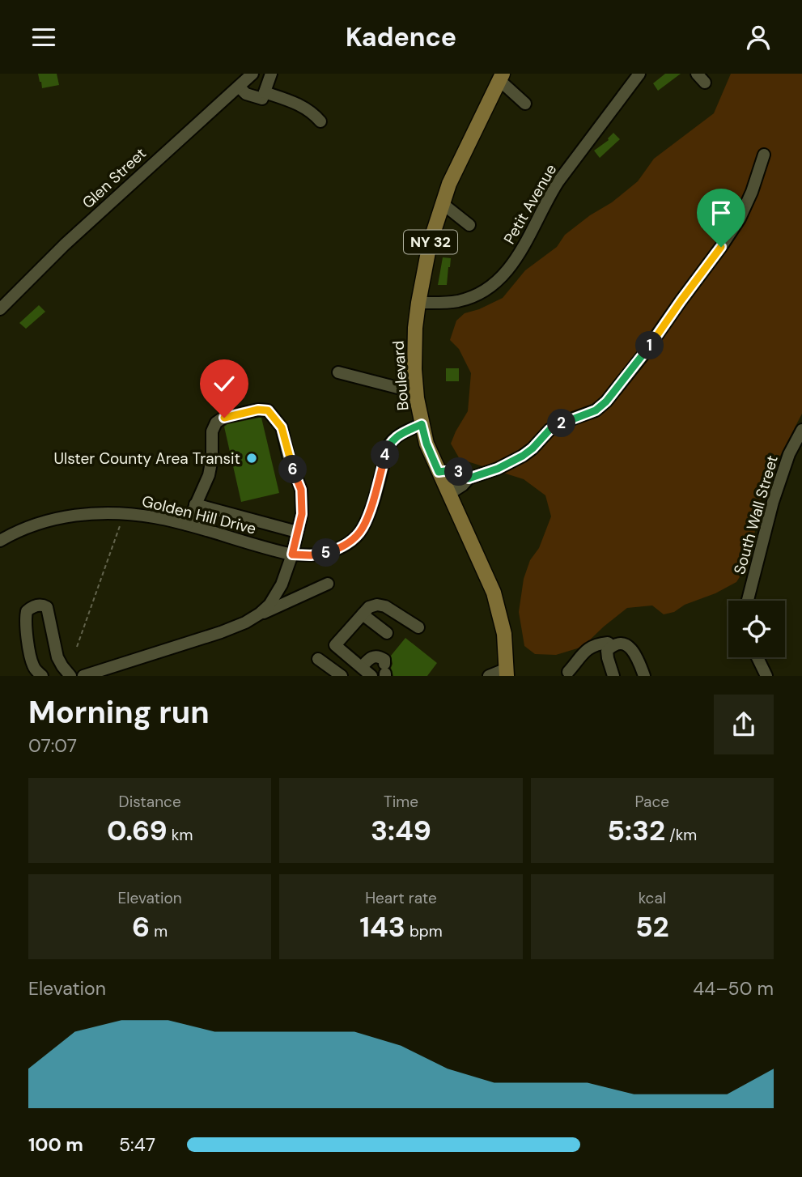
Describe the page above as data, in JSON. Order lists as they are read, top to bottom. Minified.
{"streets":{"main road":["NY 32","Boulevard"],"street":["Glen Street","Petit Avenue","Golden Hill Drive","South Wall Street"]},"crossings":[["Petit Avenue","Boulevard"],["Boulevard","Golden Hill Drive"]],"places":["Ulster County Area Transit"],"page":{"header":"Kadence","pins":["1","2","4","6","3","5"],"heading":["Morning run","07:07"],"stats":[["Distance","0.69 km"],["Time","3:49"],["Pace","5:32 /km"],["Elevation","6 m"],["Heart rate","143 bpm"],["kcal","52"]],"chart":["Elevation","44–50 m"],"list":[{"name":"100 m","note":"5:47"}]}}
